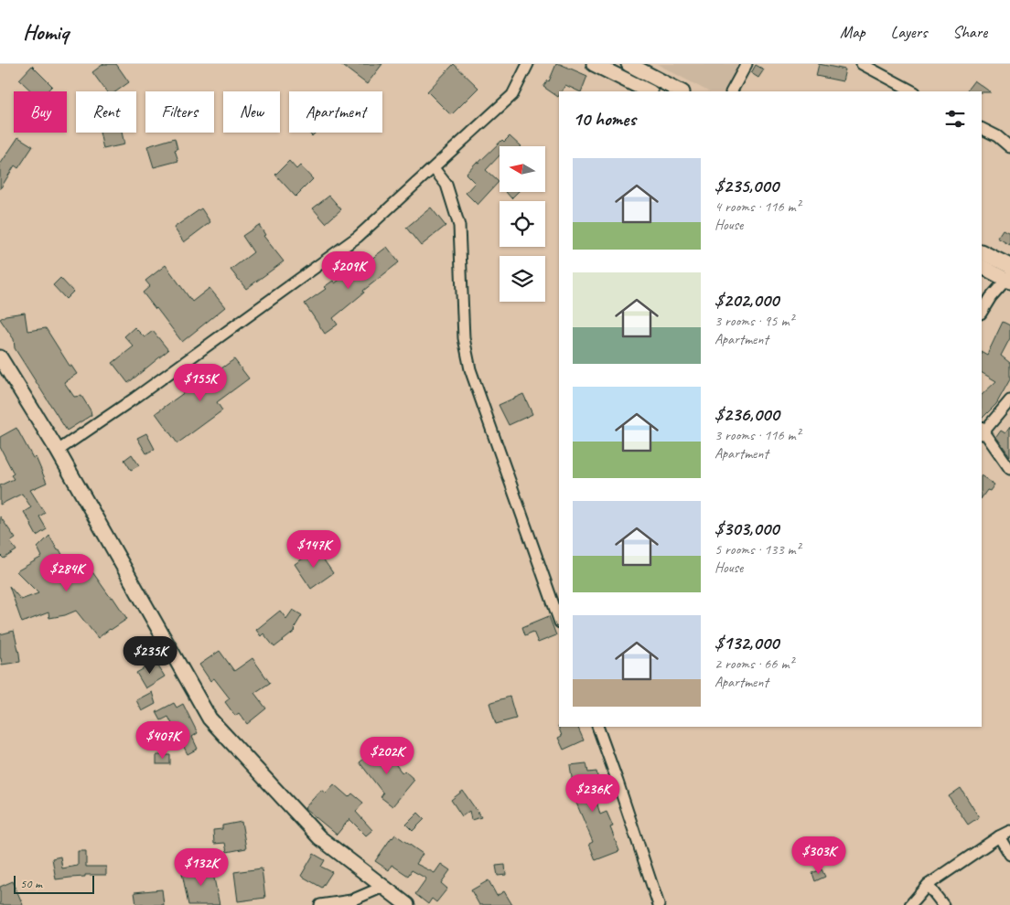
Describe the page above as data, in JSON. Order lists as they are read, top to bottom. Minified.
{"scale_bar":"50 m","north":"left","page":{"header":"Homiq","nav":["Map","Layers","Share"],"chip":["Buy","Rent","Filters","New","Apartment"],"heading":"10 homes","list":[{"name":"$235,000","note":"4 rooms · 116 m² · House"},{"name":"$202,000","note":"3 rooms · 95 m² · Apartment"},{"name":"$236,000","note":"3 rooms · 116 m² · Apartment"},{"name":"$303,000","note":"5 rooms · 133 m² · House"},{"name":"$132,000","note":"2 rooms · 66 m² · Apartment"}],"price":["$209K","$155K","$147K","$284K","$235K","$407K","$202K","$236K","$303K","$132K"],"scale":"50 m"}}
